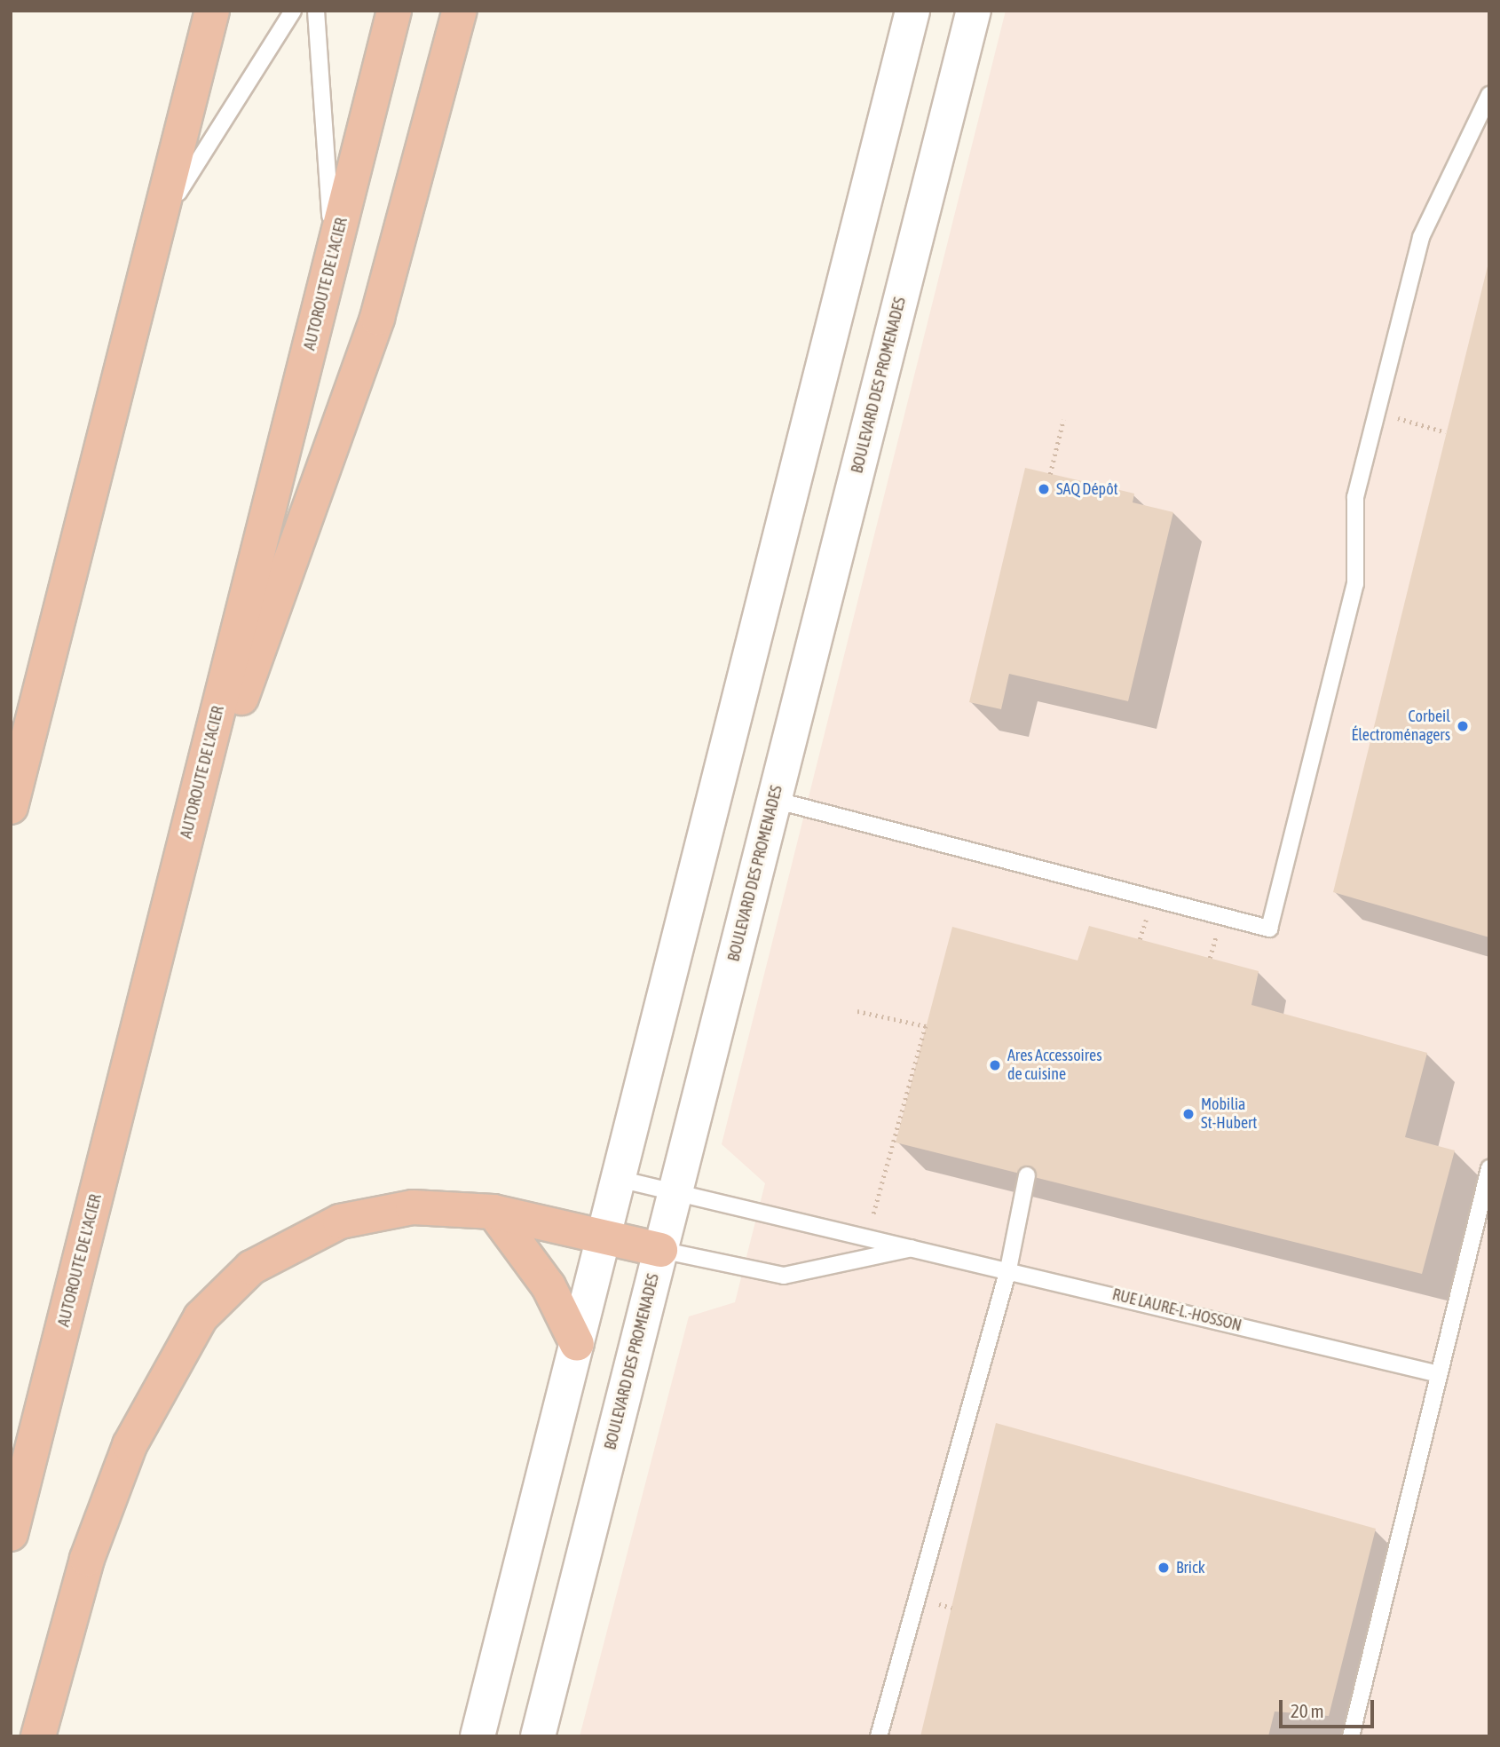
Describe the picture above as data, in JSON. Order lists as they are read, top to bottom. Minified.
{"streets":{"highway":["AUTOROUTE DE L'ACIER"],"street":["BOULEVARD DES PROMENADES"],"lane":["RUE LAURE-L.-HOSSON"]},"crossings":[["BOULEVARD DES PROMENADES","RUE LAURE-L.-HOSSON"]],"places":["SAQ Dépôt","Corbeil Électroménagers","Ares Accessoires de cuisine","Mobilia St-Hubert","Brick"],"scale_bar":"20 m"}
